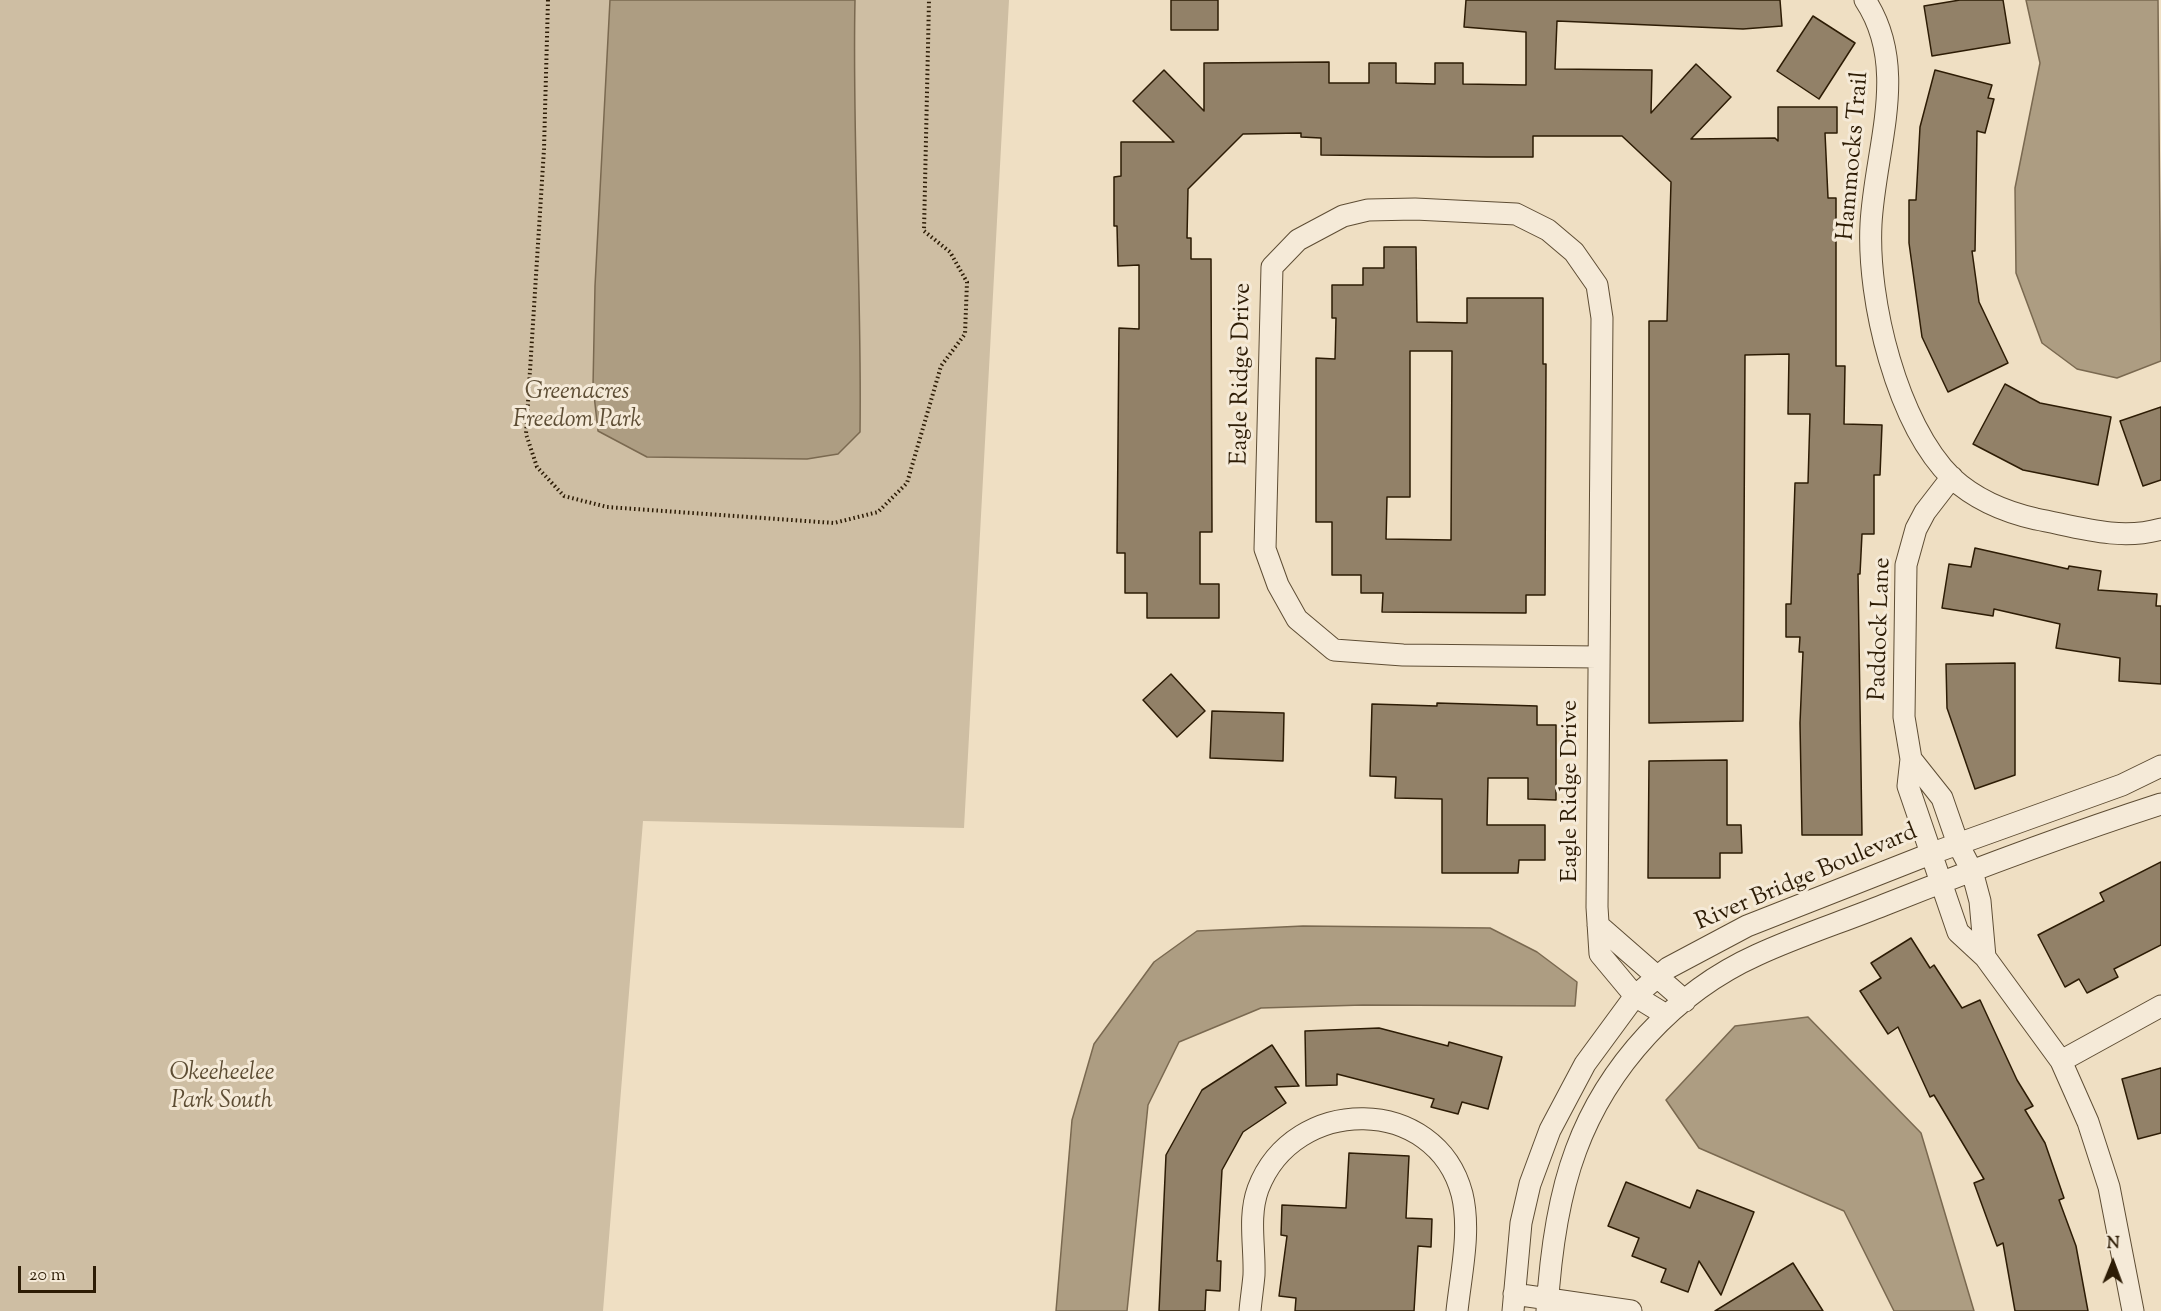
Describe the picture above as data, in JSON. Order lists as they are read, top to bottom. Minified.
{"streets":{"street":["Hammocks Trail","Eagle Ridge Drive","Paddock Lane","River Bridge Boulevard"]},"crossings":[["Hammocks Trail","Paddock Lane"],["Eagle Ridge Drive","River Bridge Boulevard"],["Paddock Lane","River Bridge Boulevard"]],"parks":["Greenacres Freedom Park","Okeeheelee Park South"],"scale_bar":"20 m","north":"top"}
